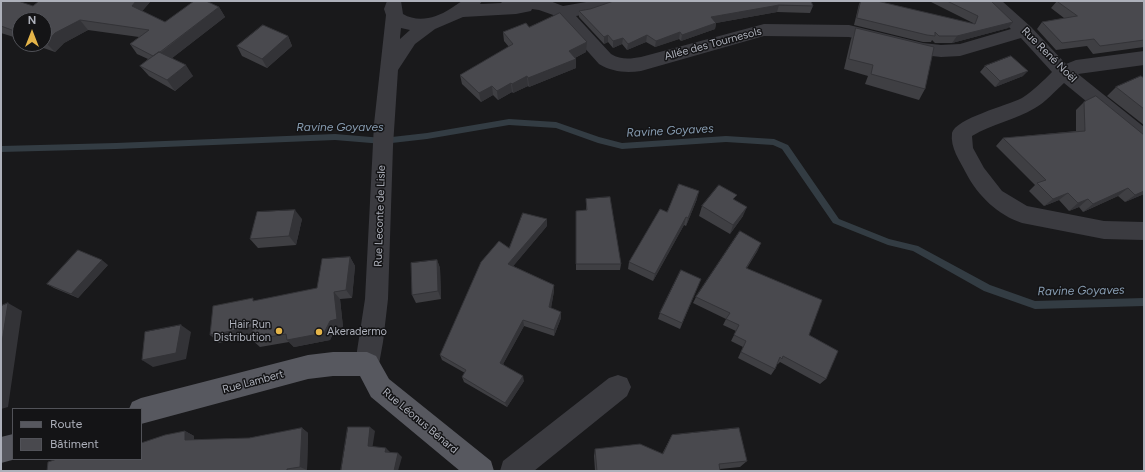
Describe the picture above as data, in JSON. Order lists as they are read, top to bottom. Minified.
{"streets":{"main road":["Rue Lambert","Rue Léonus Bénard"],"street":["Allée des Tournesols","Rue René Noël","Rue Leconte de Lisle"]},"crossings":[["Allée des Tournesols","Rue René Noël"],["Rue Leconte de Lisle","Rue Lambert"],["Rue Leconte de Lisle","Rue Léonus Bénard"],["Rue Lambert","Rue Léonus Bénard"]],"water":["Ravine Goyaves"],"places":["Hair Run Distribution","Akeradermo"],"legend":["Route","Bâtiment"],"north":"top"}
